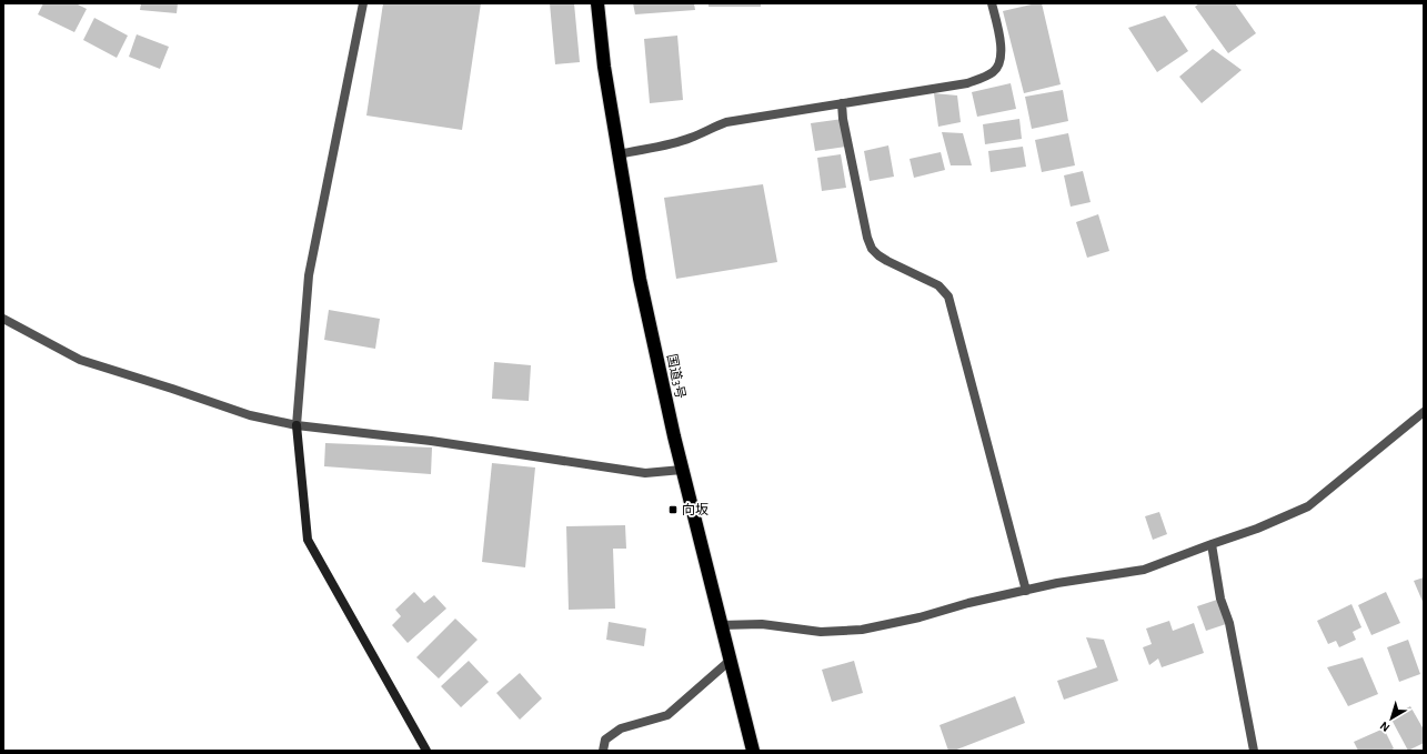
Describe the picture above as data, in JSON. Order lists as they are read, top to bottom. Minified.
{"streets":{"highway":["国道3号"]},"places":{"transit":["向坂"]},"north":"bottom left"}
